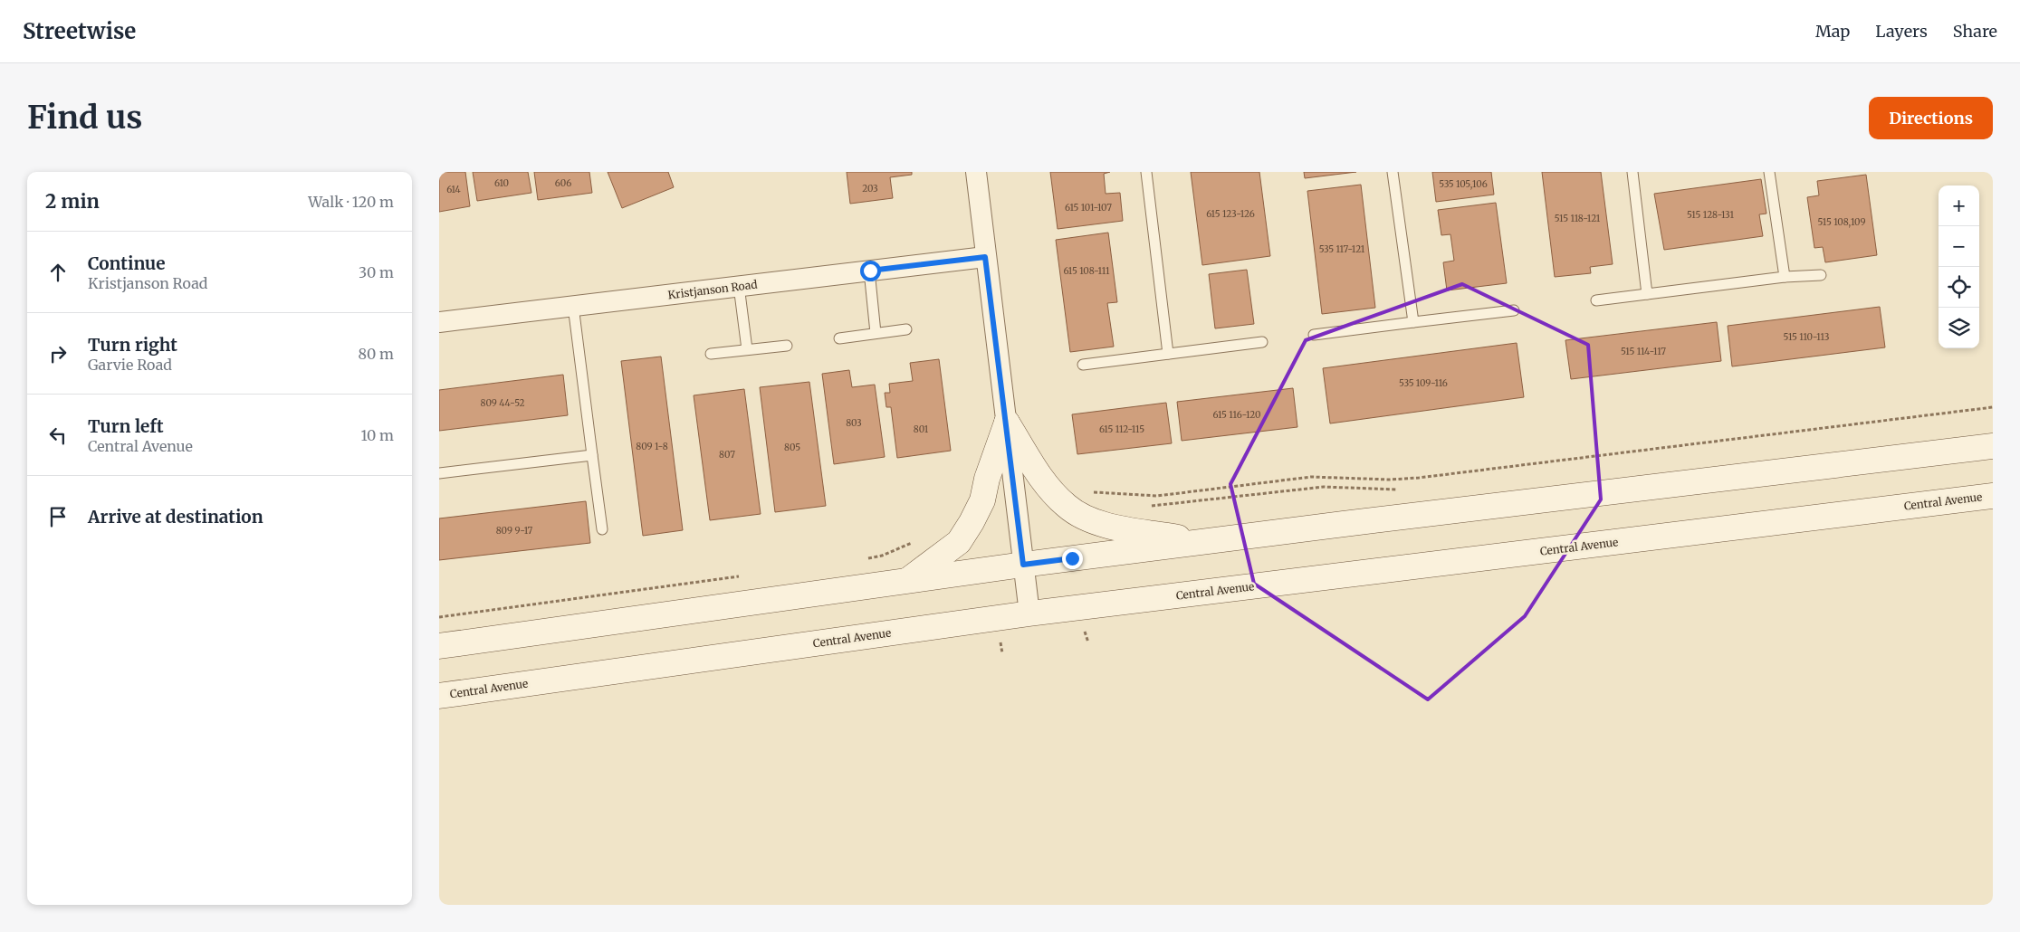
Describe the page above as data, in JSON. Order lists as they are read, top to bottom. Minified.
{"streets":{"main road":["Central Avenue"],"street":["Kristjanson Road"]},"house_numbers":["610","606","535 105,106","203","614","615 101-107","615 123-126","515 128-131","515 118-121","515 108,109","535 117-121","615 108-111","515 110-113","515 114-117","535 109-116","809 44-52","615 116-120","803","801","615 112-115","809 1-8","805","807","809 9-17"],"page":{"header":"Streetwise","nav":["Map","Layers","Share"],"buttons":"Directions","title":"Find us","heading":["2 min","Walk · 120 m"],"map_buttons":["+","−"],"list":[["Continue","Kristjanson Road","30 m"],["Turn right","Garvie Road","80 m"],["Turn left","Central Avenue","10 m"],"Arrive at destination"]}}
